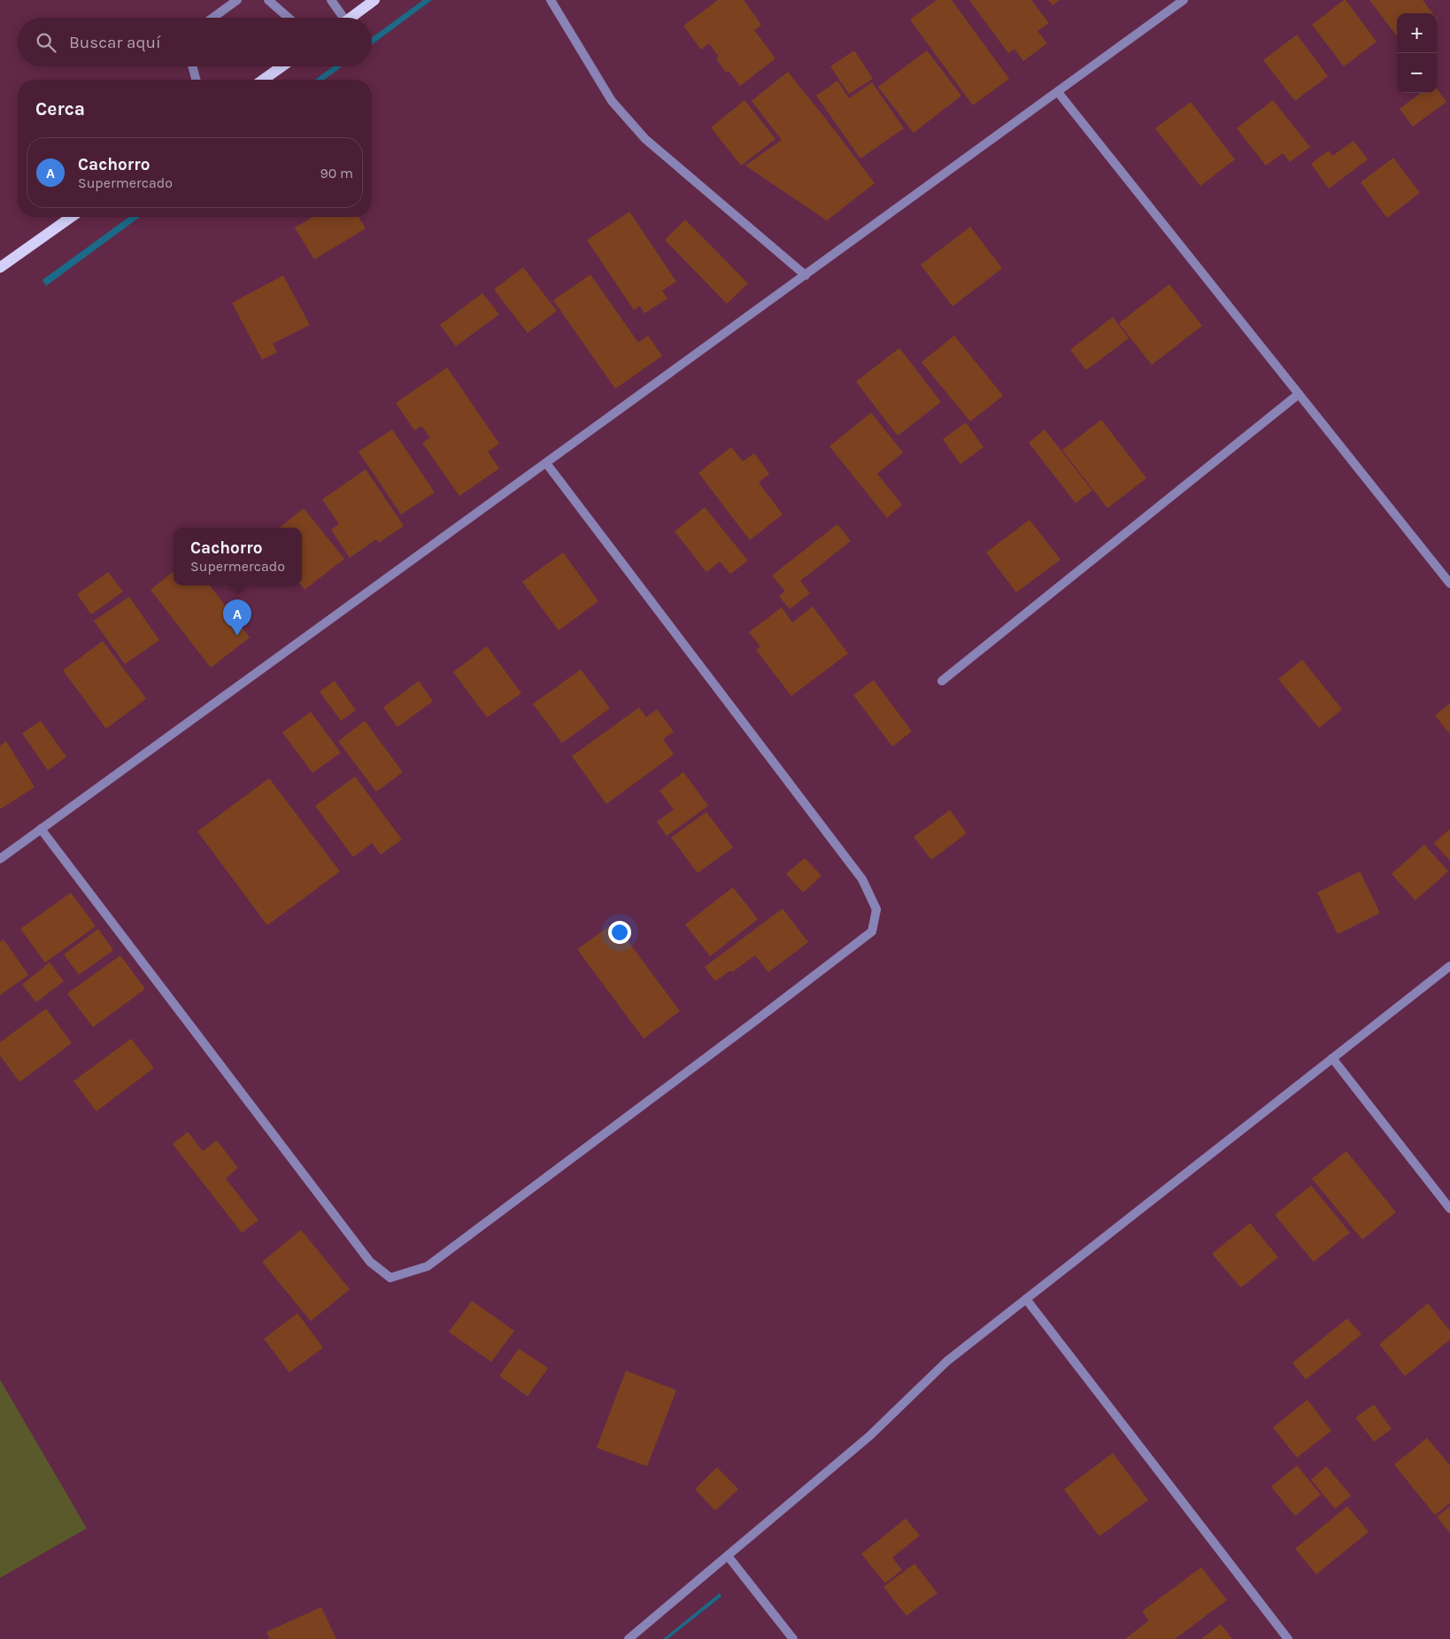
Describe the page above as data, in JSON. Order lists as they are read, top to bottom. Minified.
{"page":{"map_buttons":["+","−"],"search":"Buscar aquí","heading":"Cerca","list":[{"mark":"A","name":"Cachorro","note":"Supermercado","value":"90 m"}],"popup":["Cachorro","Supermercado"],"pins":"A"}}
